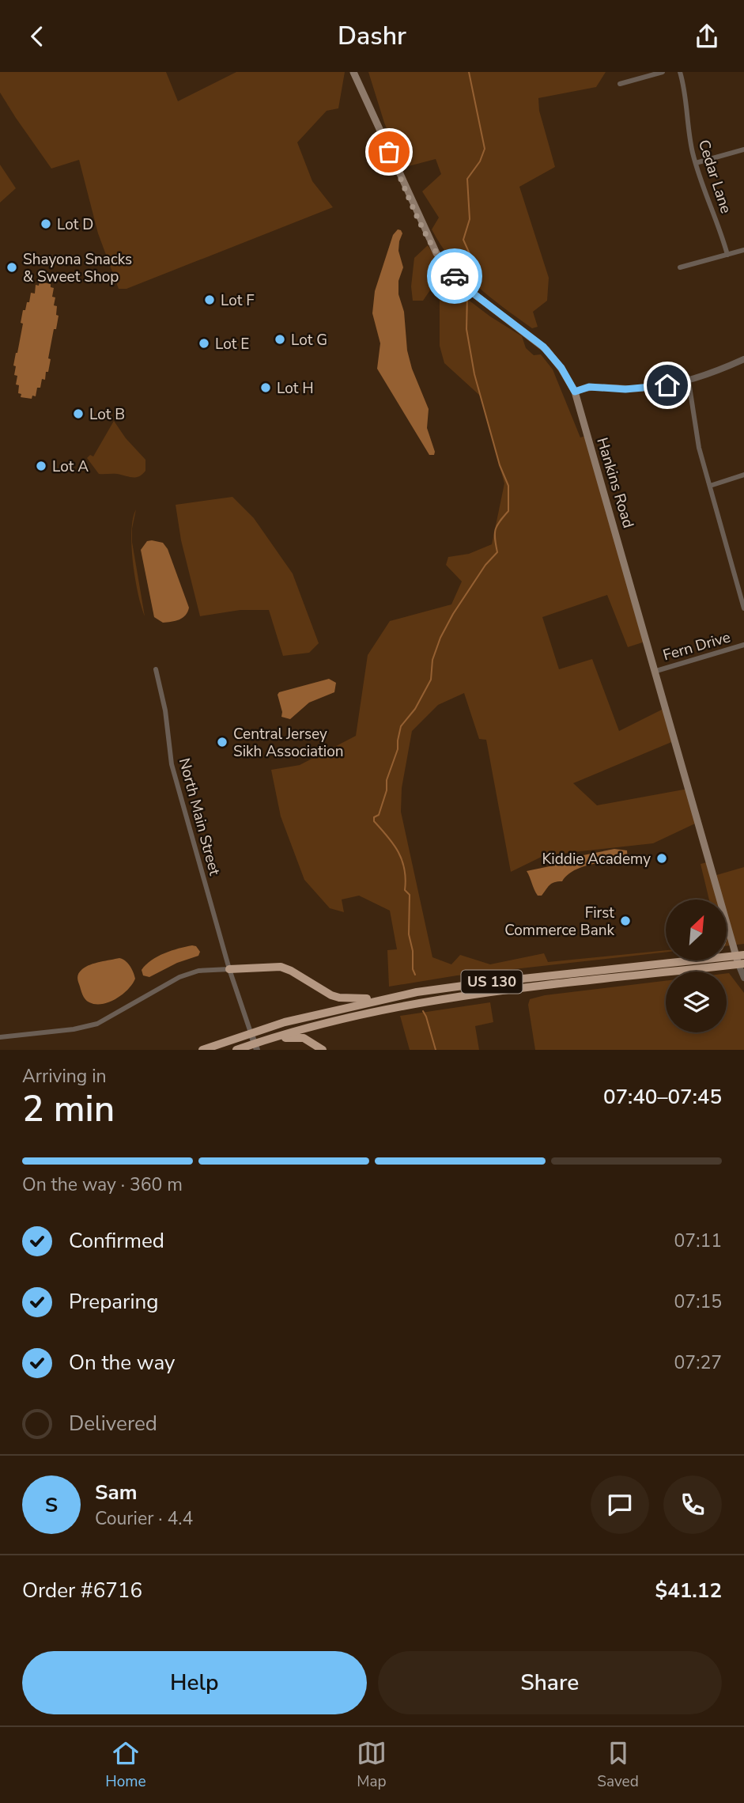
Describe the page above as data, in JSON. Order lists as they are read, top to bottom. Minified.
{"streets":{"highway":["US 130"],"main road":["Hankins Road"],"street":["Cedar Lane","Fern Drive","North Main Street"]},"crossings":[["Hankins Road","Fern Drive"],["Hankins Road","US 130"],["North Main Street","US 130"]],"places":["Lot D","Shayona Snacks & Sweet Shop","Lot F","Lot G","Lot E","Lot H","Lot B","Lot A","Central Jersey Sikh Association","Kiddie Academy","First Commerce Bank"],"north":"top right","page":{"header":"Dashr","heading":["2 min","Arriving in","07:40–07:45"],"panel":["Sam","Courier · 4.4","Order #6716","$41.12"],"bar":"On the way · 360 m","list":[["Confirmed","07:11"],["Preparing","07:15"],["On the way","07:27"],"Delivered"],"round":"S","buttons":["Help","Share"],"tabs":["Home","Map","Saved"]}}
